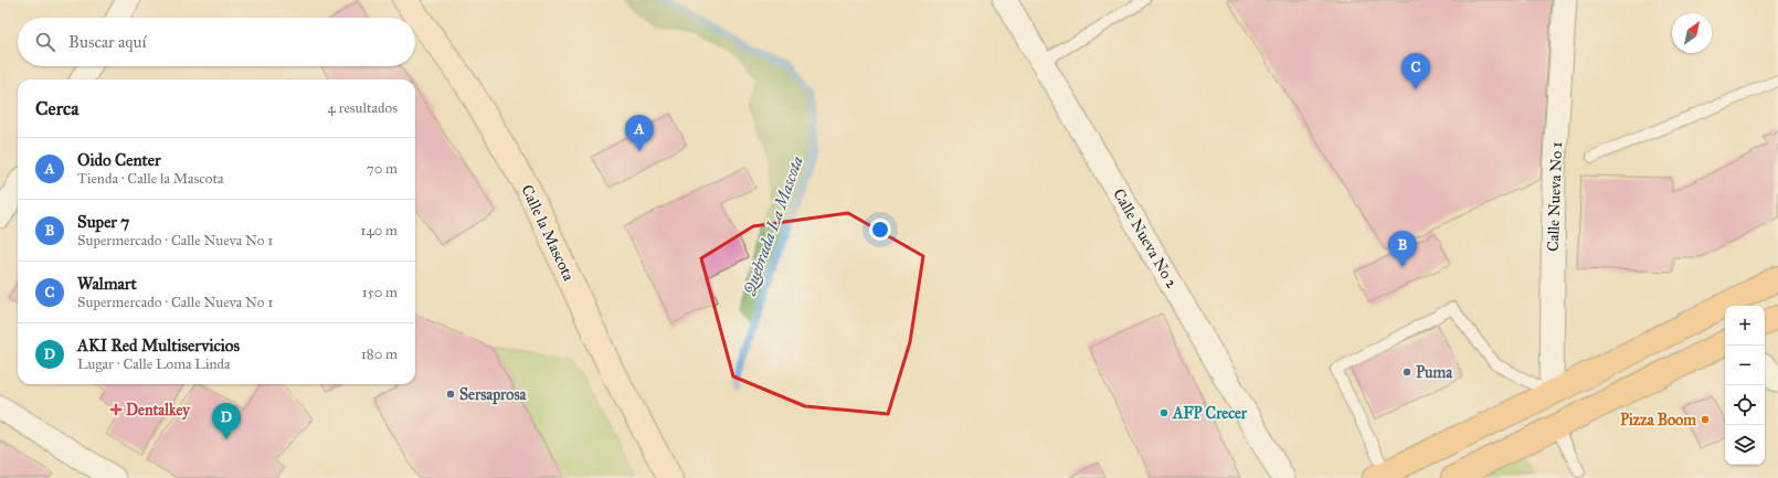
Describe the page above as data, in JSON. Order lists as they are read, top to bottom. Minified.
{"streets":{"main road":["Calle la Mascota"],"street":["Calle Nueva No 1","Calle Nueva No 2"]},"water":["Quebrada La Mascota"],"places":{"other":["Puma","Sersaprosa","AFP Crecer","Pizza Boom"],"health":["Dentalkey"]},"north":"top right","page":{"search":"Buscar aquí","pins":["C","A","B","D"],"heading":["Cerca","4 resultados"],"list":[{"mark":"A","name":"Oido Center","note":"Tienda · Calle la Mascota","value":"70 m"},{"mark":"B","name":"Super 7","note":"Supermercado · Calle Nueva No 1","value":"140 m"},{"mark":"C","name":"Walmart","note":"Supermercado · Calle Nueva No 1","value":"150 m"},{"mark":"D","name":"AKI Red Multiservicios","note":"Lugar · Calle Loma Linda","value":"180 m"}],"map_buttons":["+","−"]}}
